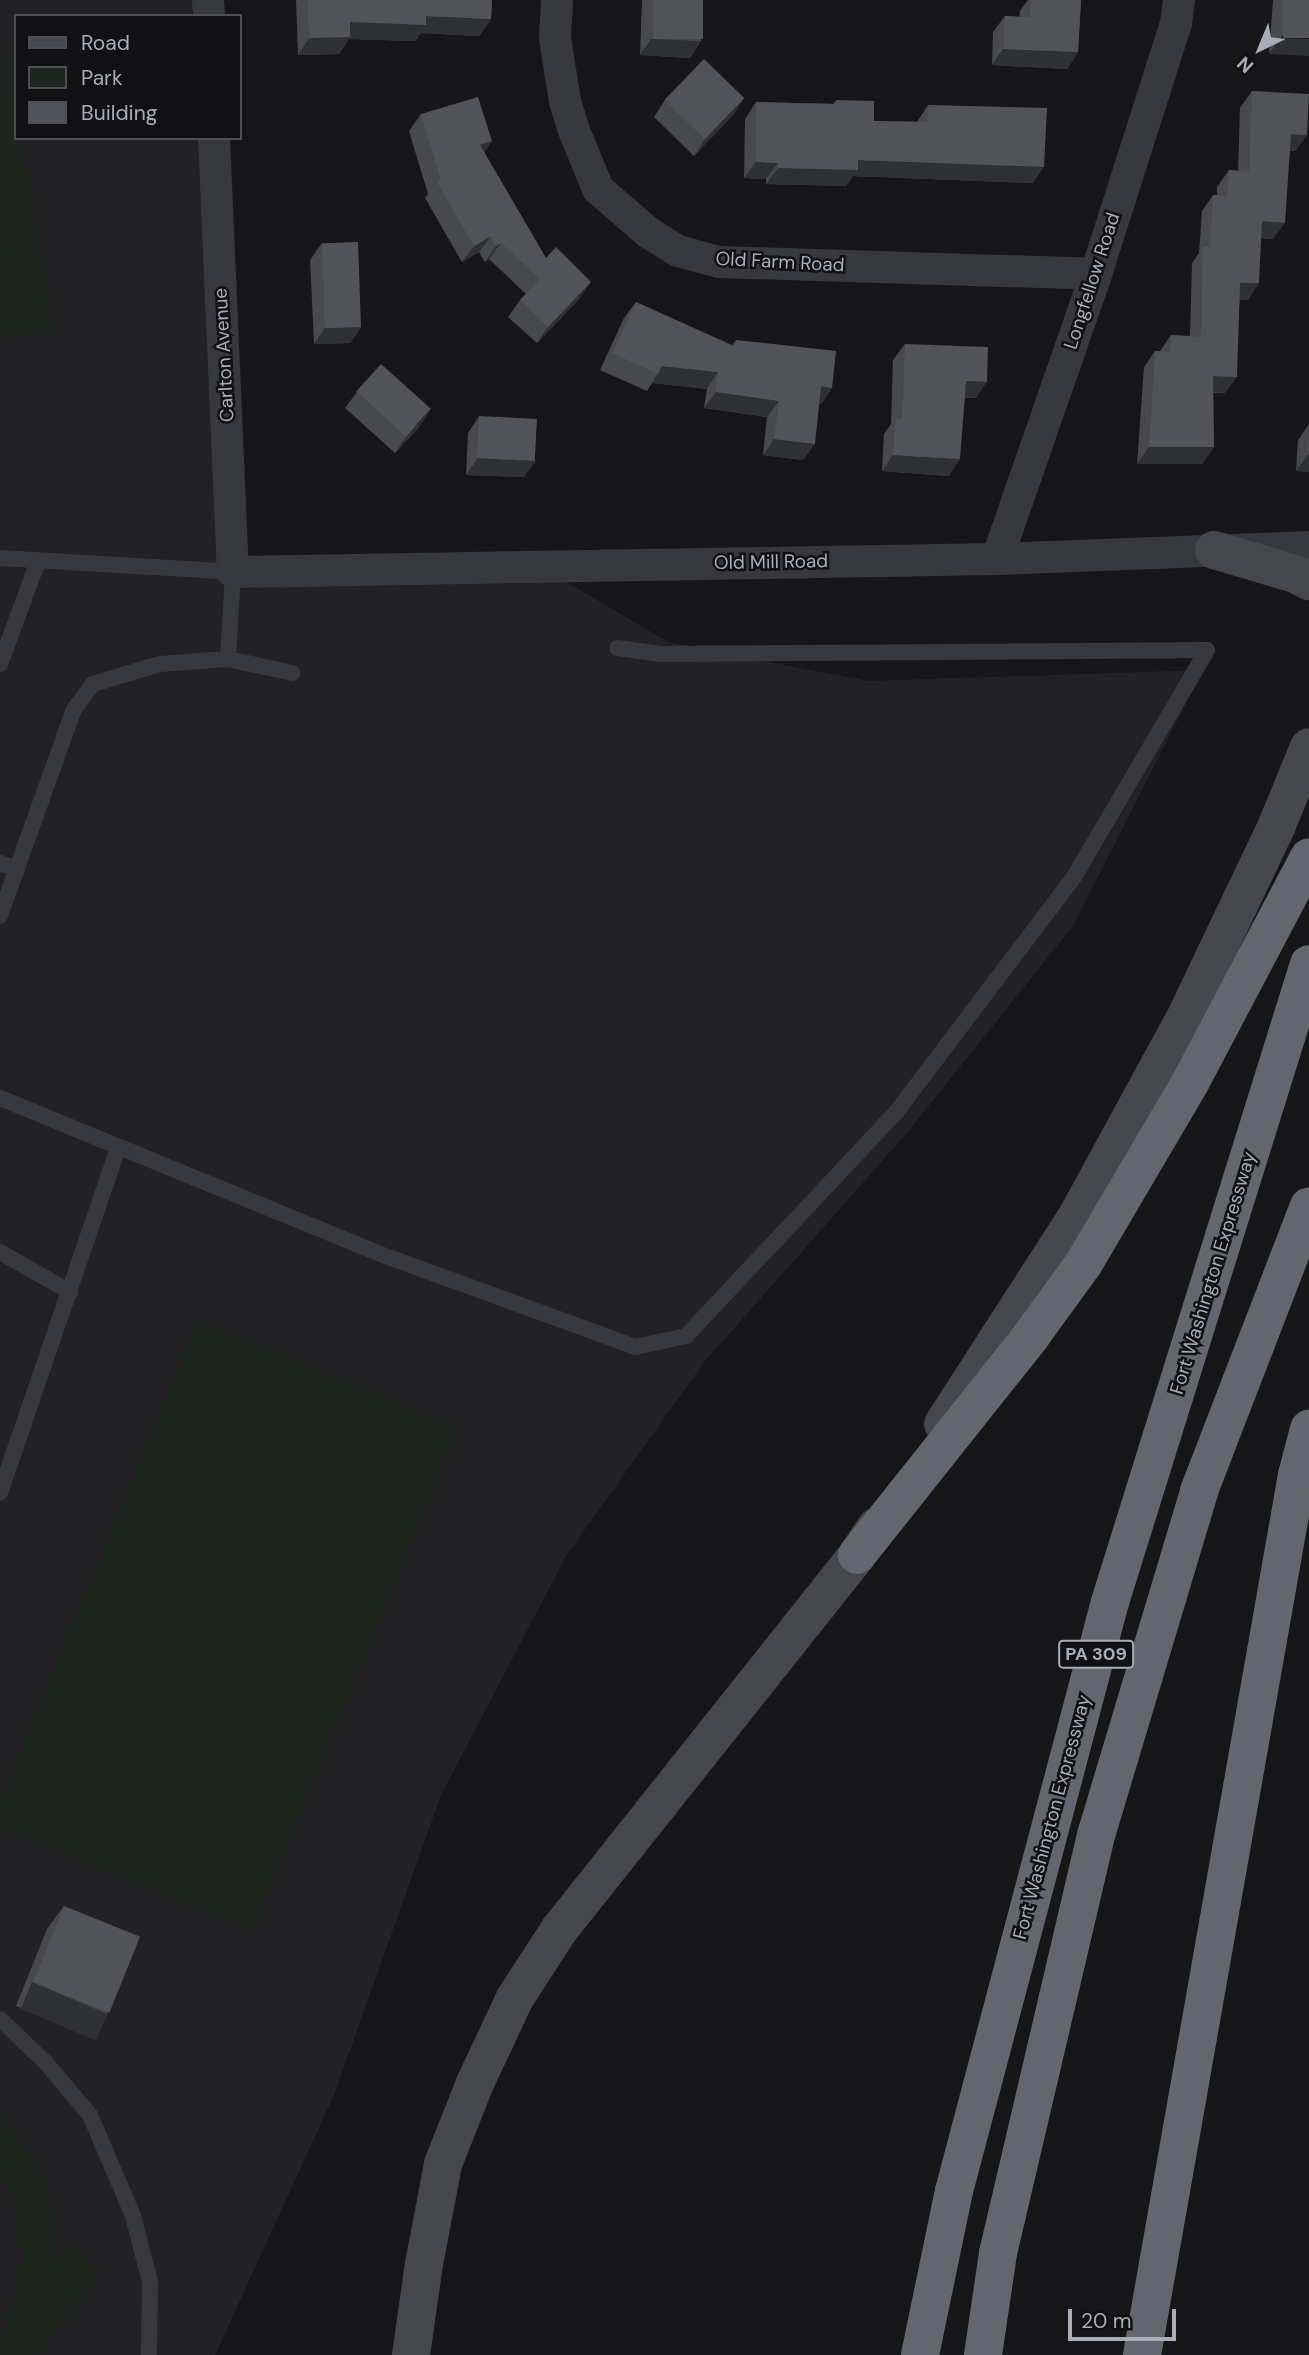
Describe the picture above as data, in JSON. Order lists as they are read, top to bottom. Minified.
{"streets":{"highway":["Fort Washington Expressway","PA 309"],"street":["Old Farm Road","Longfellow Road","Carlton Avenue","Old Mill Road"]},"crossings":[["Old Farm Road","Longfellow Road"],["Longfellow Road","Old Mill Road"],["Carlton Avenue","Old Mill Road"]],"legend":["Road","Park","Building"],"scale_bar":"20 m","north":"bottom left"}
